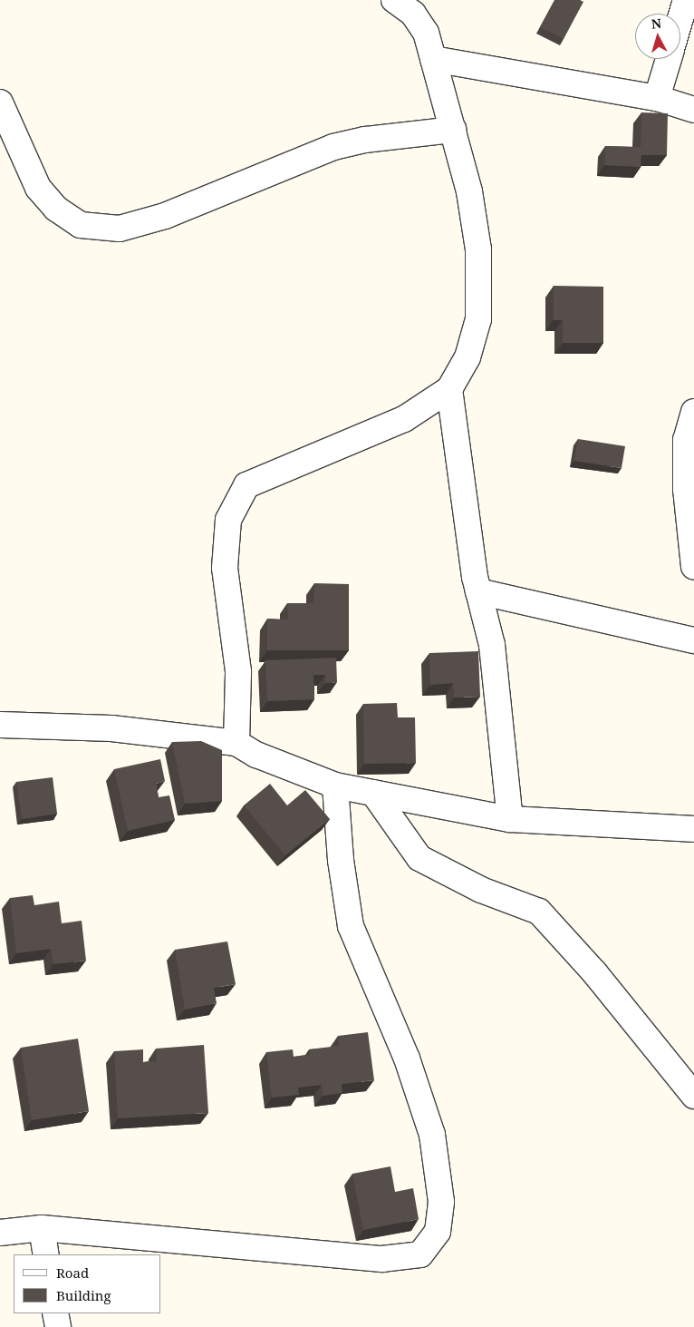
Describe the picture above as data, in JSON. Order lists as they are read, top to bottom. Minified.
{"legend":["Road","Building"],"north":"top"}
